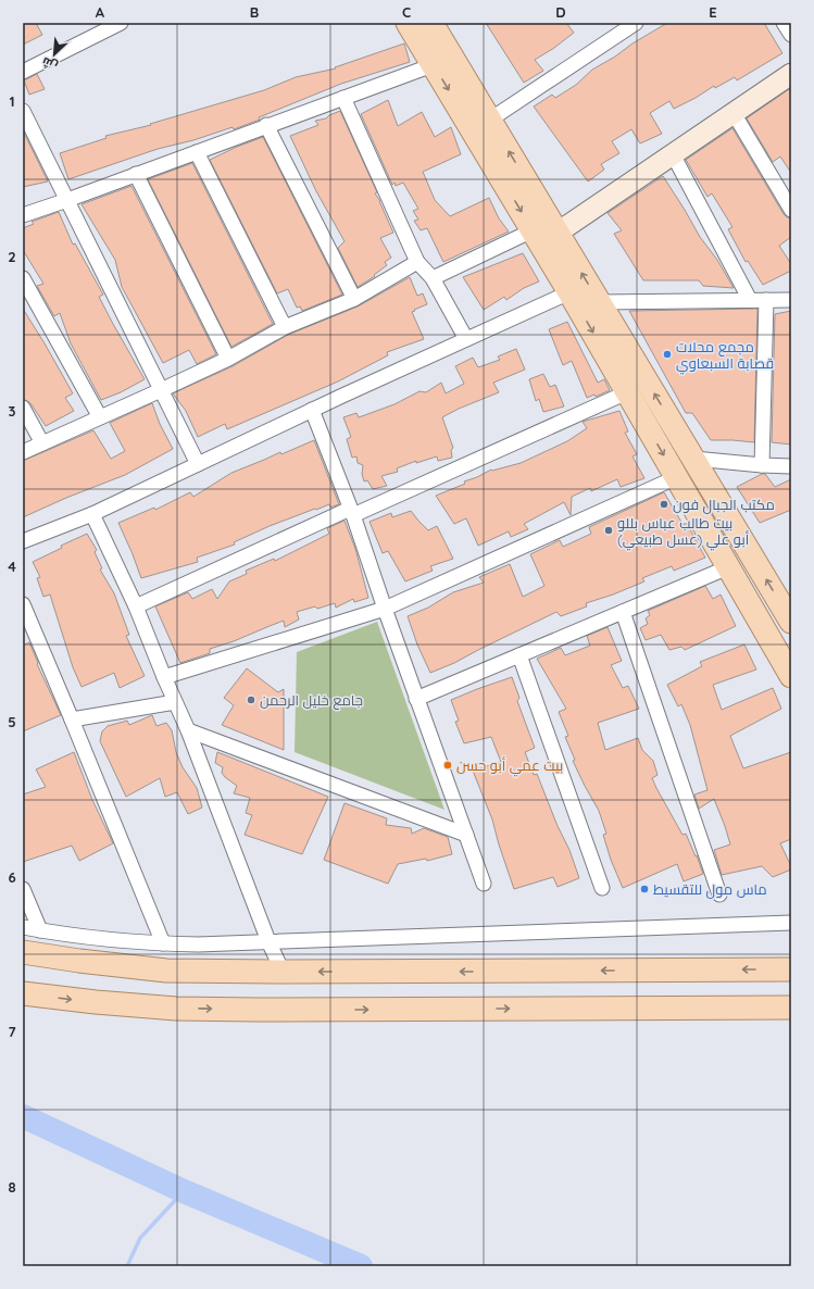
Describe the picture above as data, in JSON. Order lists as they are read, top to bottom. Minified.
{"places":["مجمع محلات قصابة السبعاوي","مكتب الجبال فون","بيت طالب عباس بللو أبو علي (عسل طبيعي)","جامع خليل الرحمن","بيت عمي أبو حسن","ماس مول للتقسيط"],"north":"bottom left","grid":{"columns":["A","B","C","D","E"],"rows":["1","2","3","4","5","6","7","8"]}}
